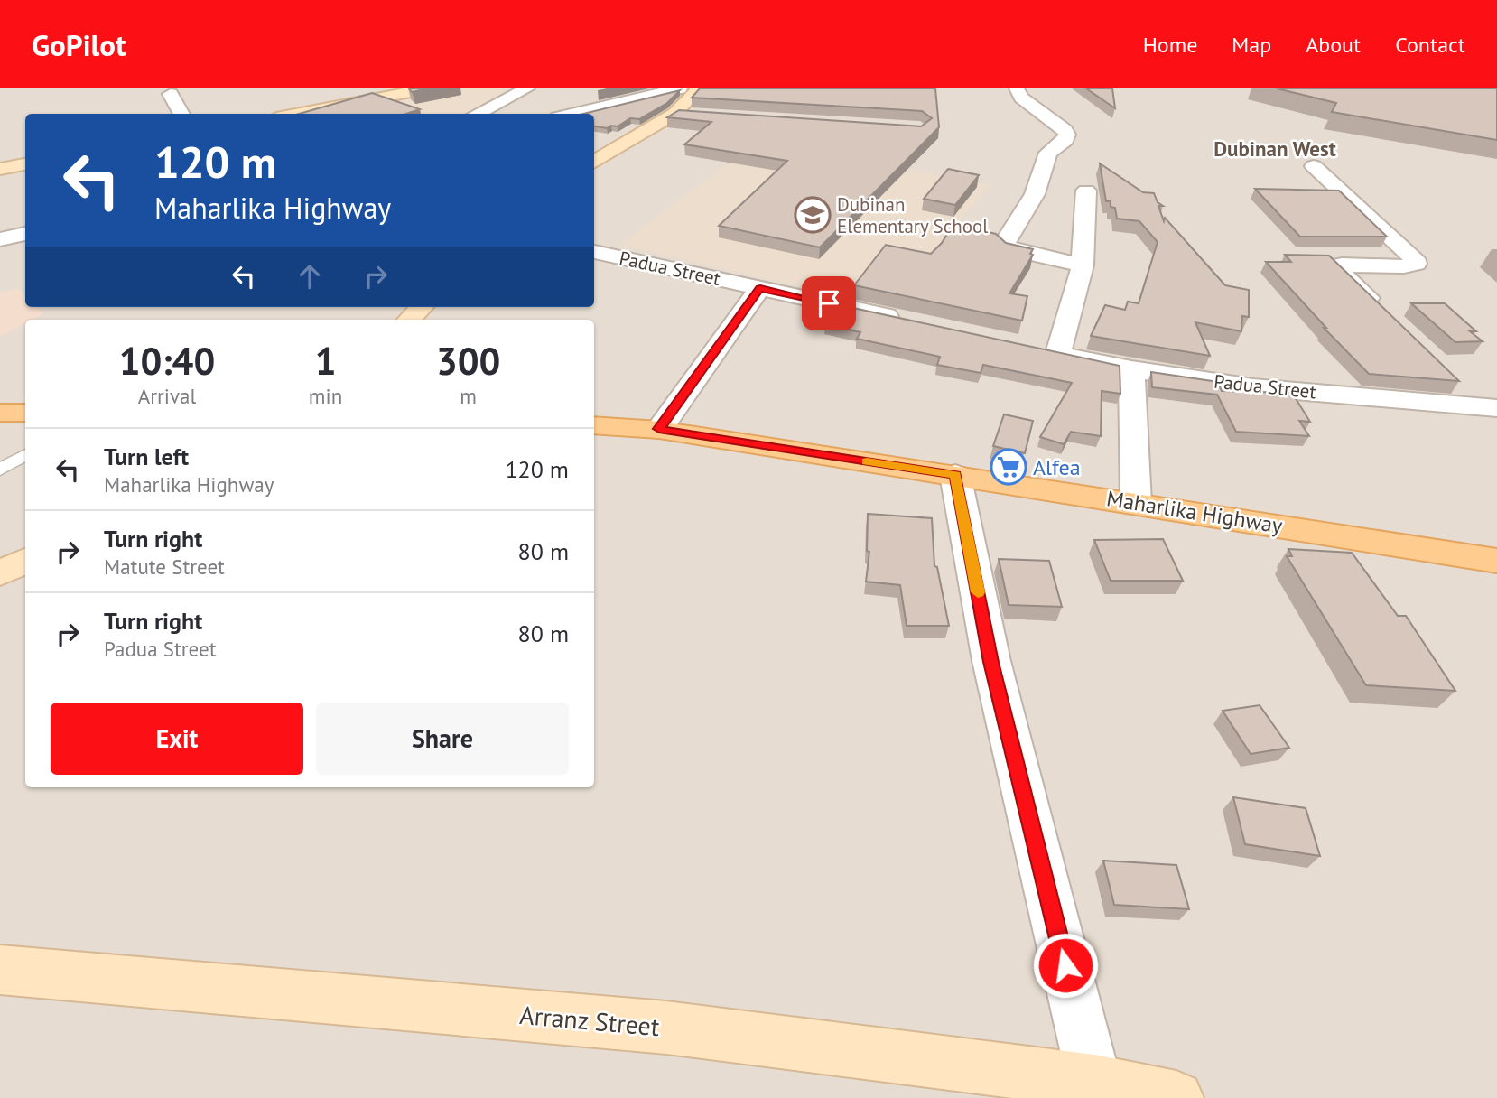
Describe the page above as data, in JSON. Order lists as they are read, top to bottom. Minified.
{"streets":{"main road":["Maharlika Highway"],"street":["Padua Street","Arranz Street"]},"districts":["Dubinan West"],"places":{"school or university":["Dubinan Elementary School"],"supermarket":["Alfea"]},"page":{"header":"GoPilot","nav":["Home","Map","About","Contact"],"turn":["120 m","Maharlika Highway"],"eta":["10:40","Arrival","1","min","300","m"],"list":[{"name":"Turn left","note":"Maharlika Highway","value":"120 m"},{"name":"Turn right","note":"Matute Street","value":"80 m"},{"name":"Turn right","note":"Padua Street","value":"80 m"}],"buttons":["Exit","Share"]}}
